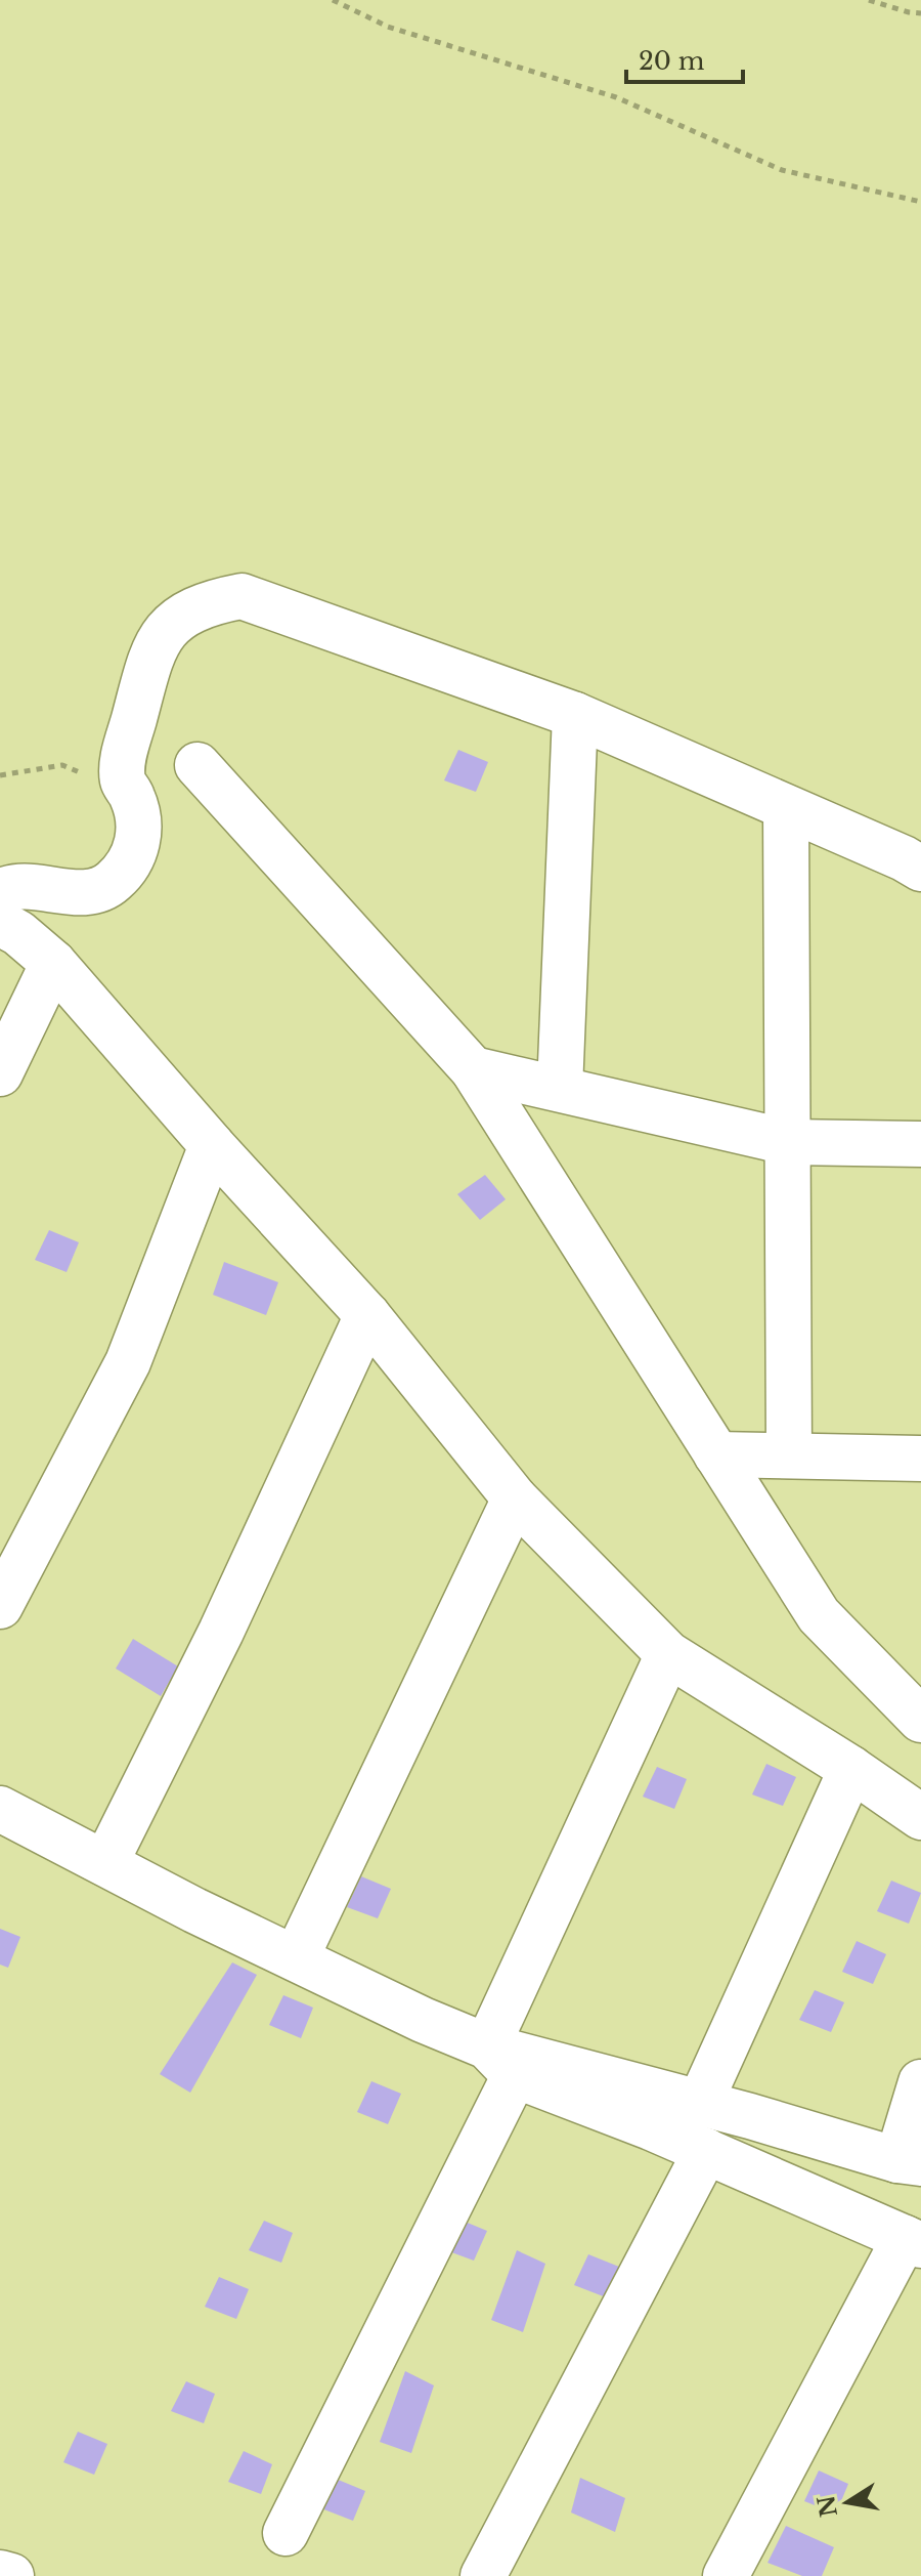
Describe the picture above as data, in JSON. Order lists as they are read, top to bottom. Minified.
{"scale_bar":"20 m","north":"left"}
